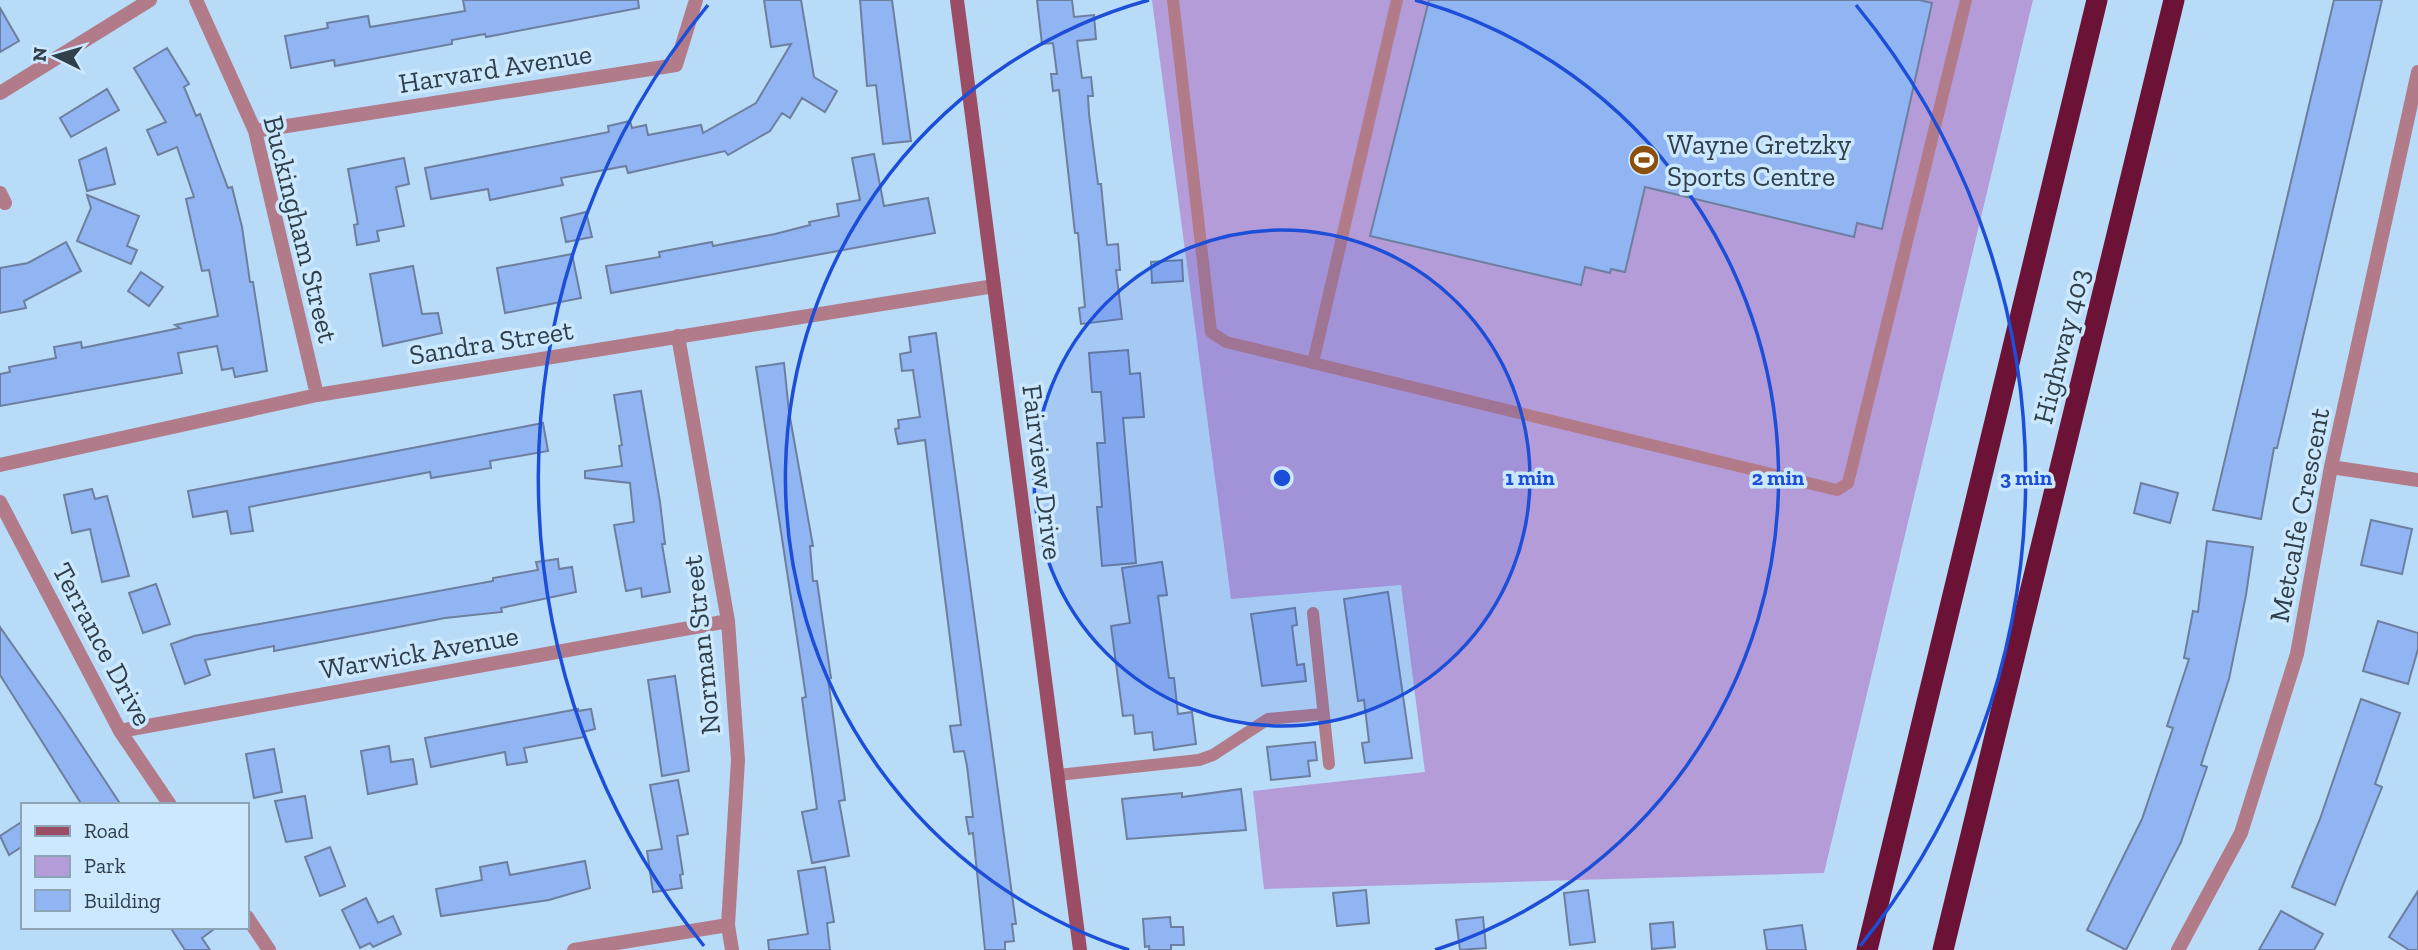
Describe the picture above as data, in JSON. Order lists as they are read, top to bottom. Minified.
{"streets":{"highway":["Highway 403"],"main road":["Fairview Drive"],"street":["Harvard Avenue","Buckingham Street","Sandra Street","Metcalfe Crescent","Terrance Drive","Norman Street","Warwick Avenue"]},"crossings":[["Harvard Avenue","Buckingham Street"],["Buckingham Street","Sandra Street"],["Sandra Street","Fairview Drive"],["Sandra Street","Norman Street"],["Terrance Drive","Warwick Avenue"],["Norman Street","Warwick Avenue"]],"places":{"sports":["Wayne Gretzky Sports Centre"]},"legend":["Road","Park","Building"],"north":"left","rings":["1 min","2 min","3 min"]}
